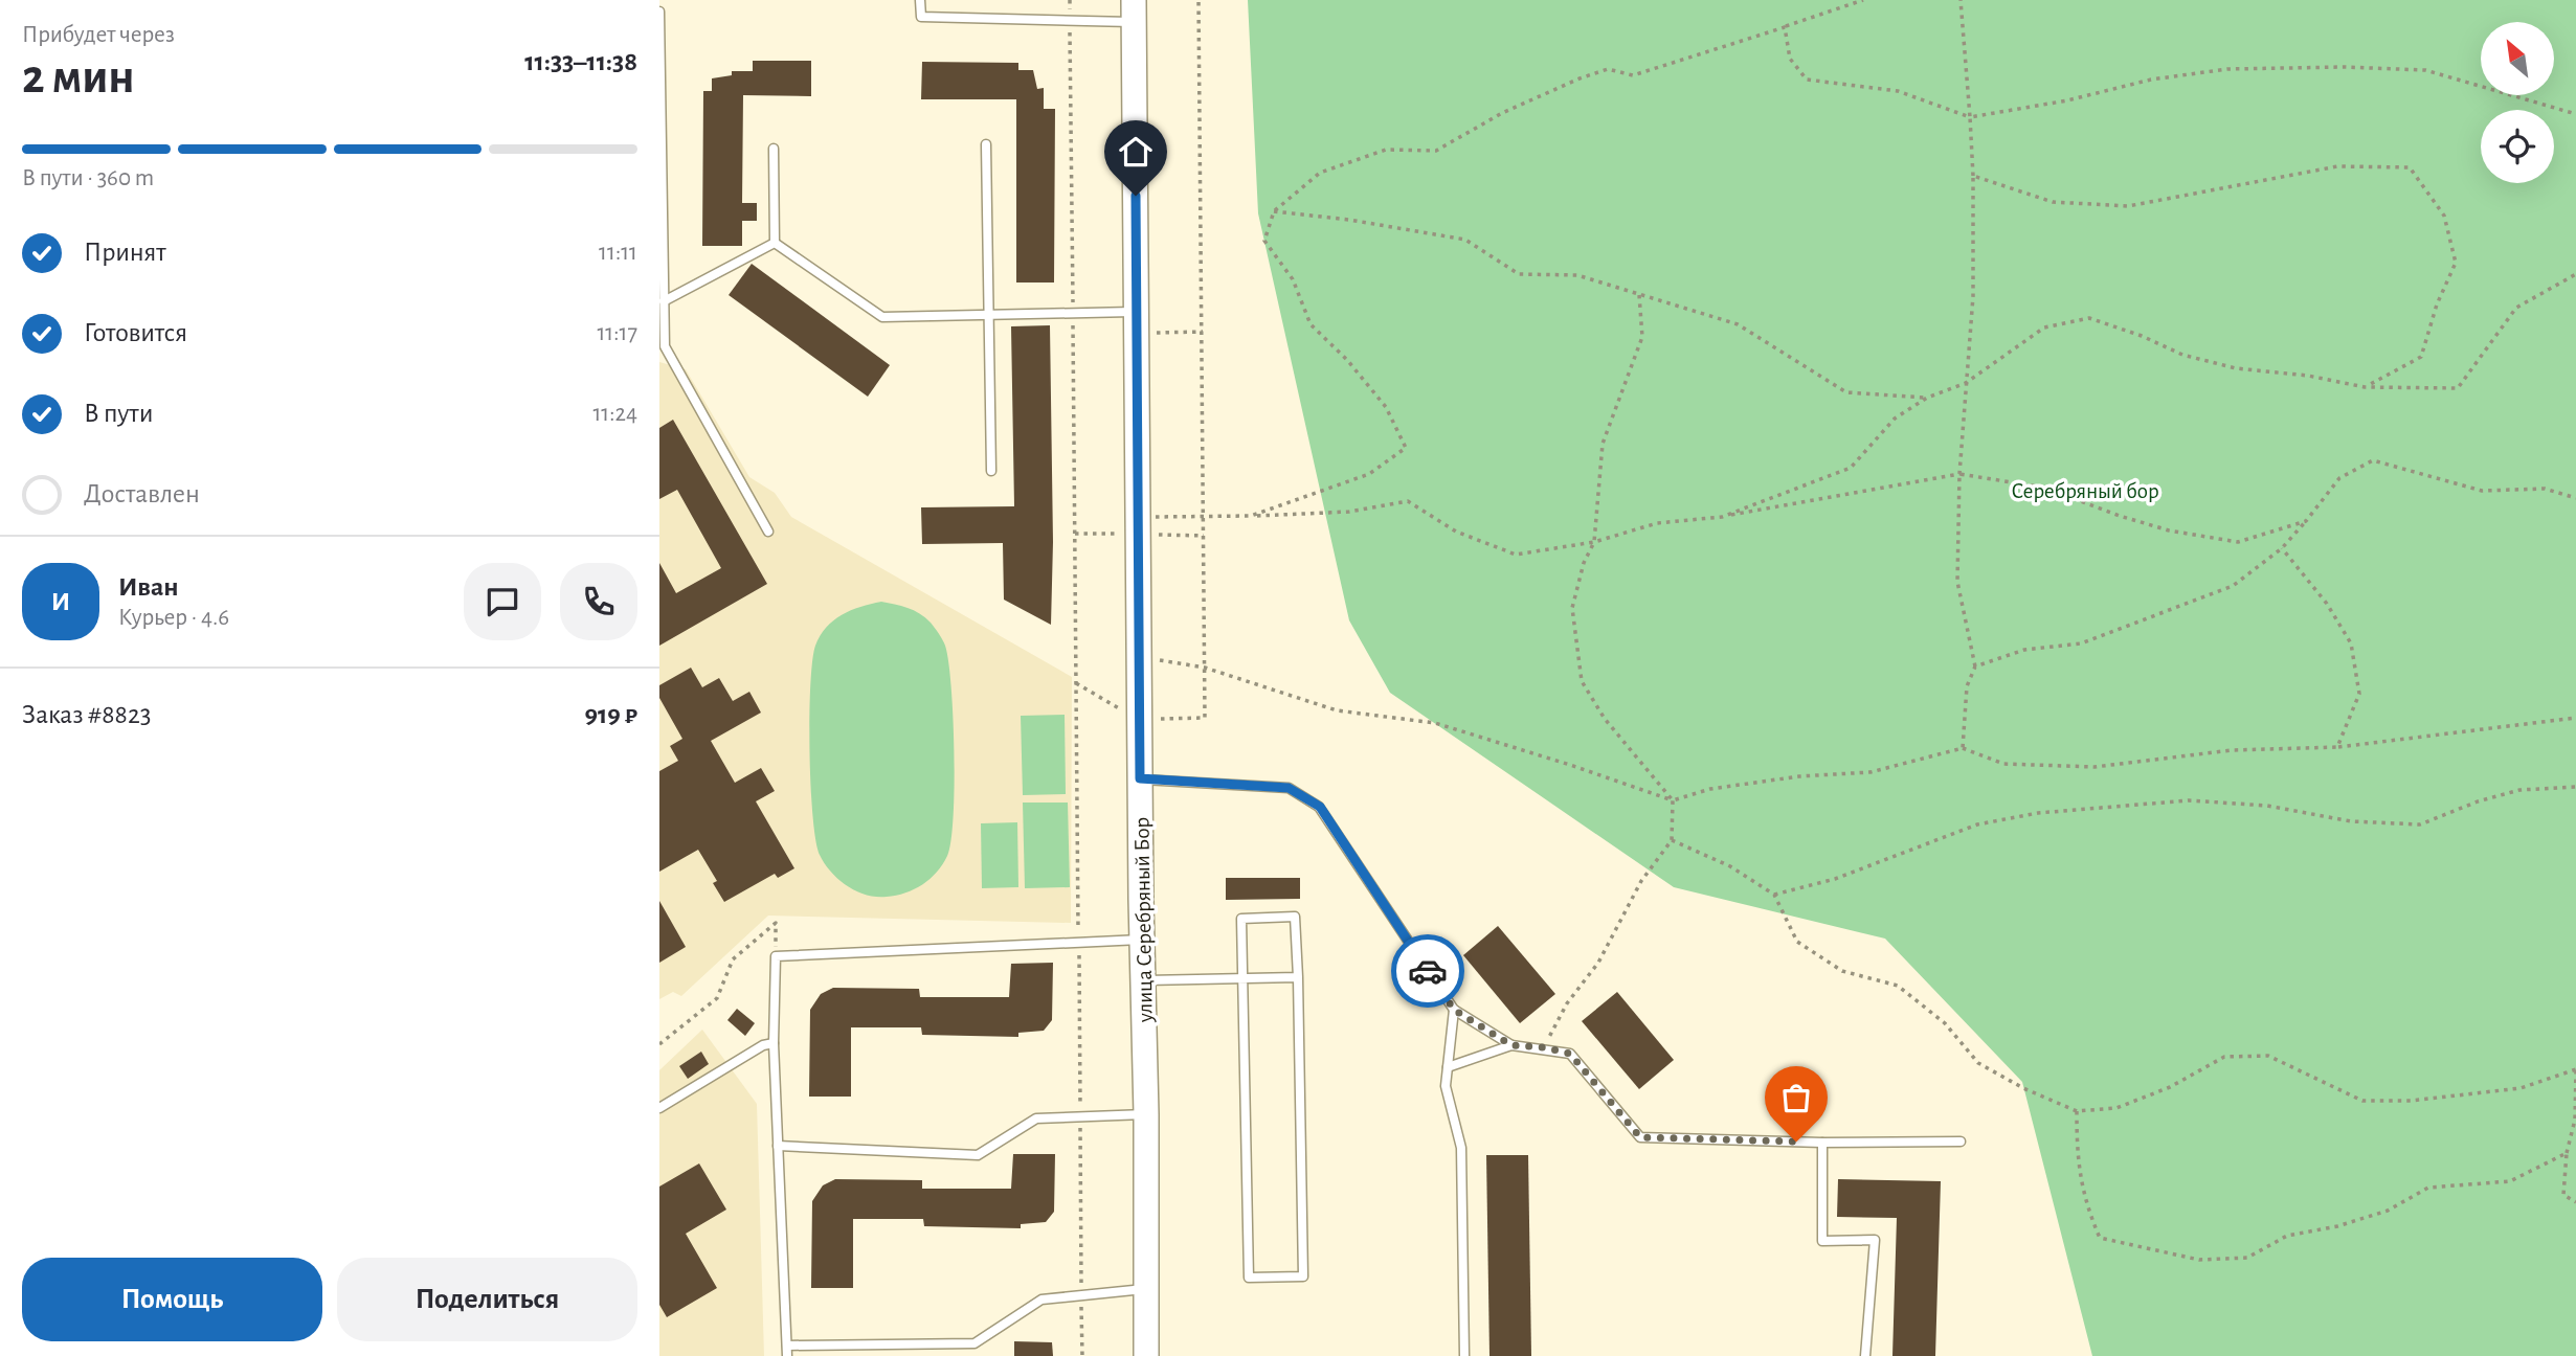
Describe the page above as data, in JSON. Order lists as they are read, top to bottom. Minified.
{"streets":{"street":["улица Серебряный Бор"]},"parks":["Серебряный бор"],"north":"top left","page":{"heading":["2 мин","Прибудет через","11:33–11:38"],"panel":["Иван","Курьер · 4.6","Заказ #8823","919 ₽"],"bar":"В пути · 360 m","list":[["Принят","11:11"],["Готовится","11:17"],["В пути","11:24"],"Доставлен"],"round":"И","buttons":["Помощь","Поделиться"]}}
